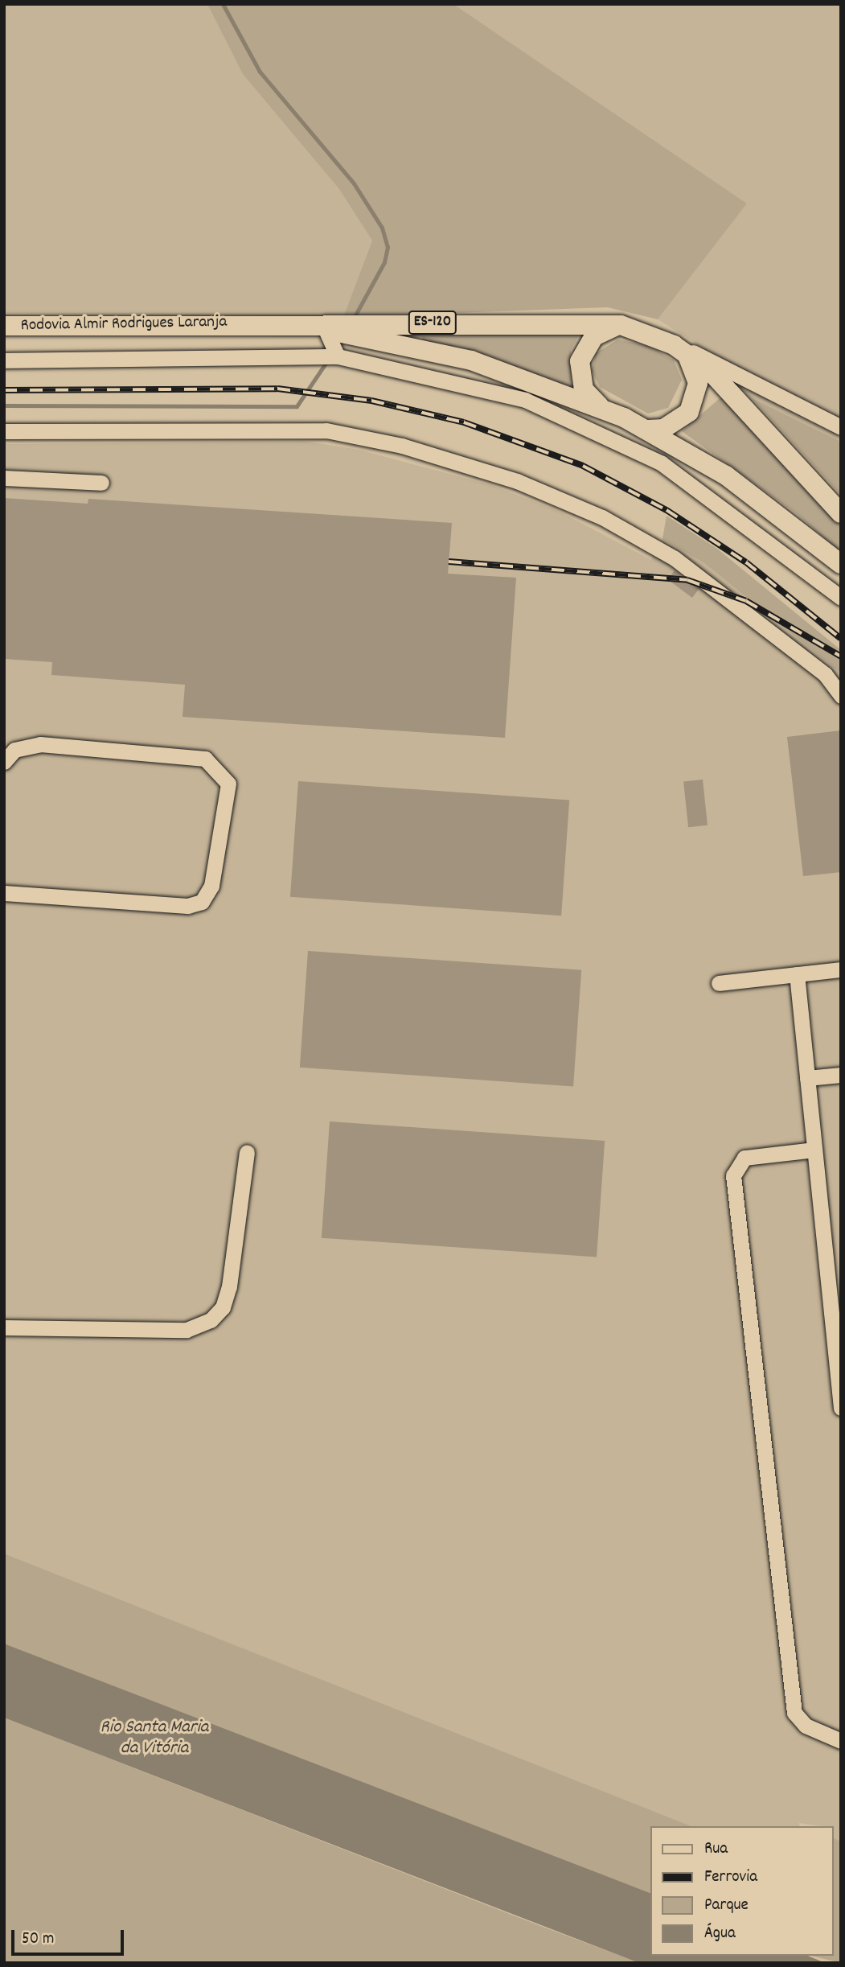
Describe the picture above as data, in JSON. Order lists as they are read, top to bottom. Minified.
{"streets":{"main road":["ES-120","Rodovia Almir Rodrigues Laranja"]},"water":["Rio Santa Maria da Vitória"],"legend":["Rua","Ferrovia","Parque","Água"],"scale_bar":"50 m"}
